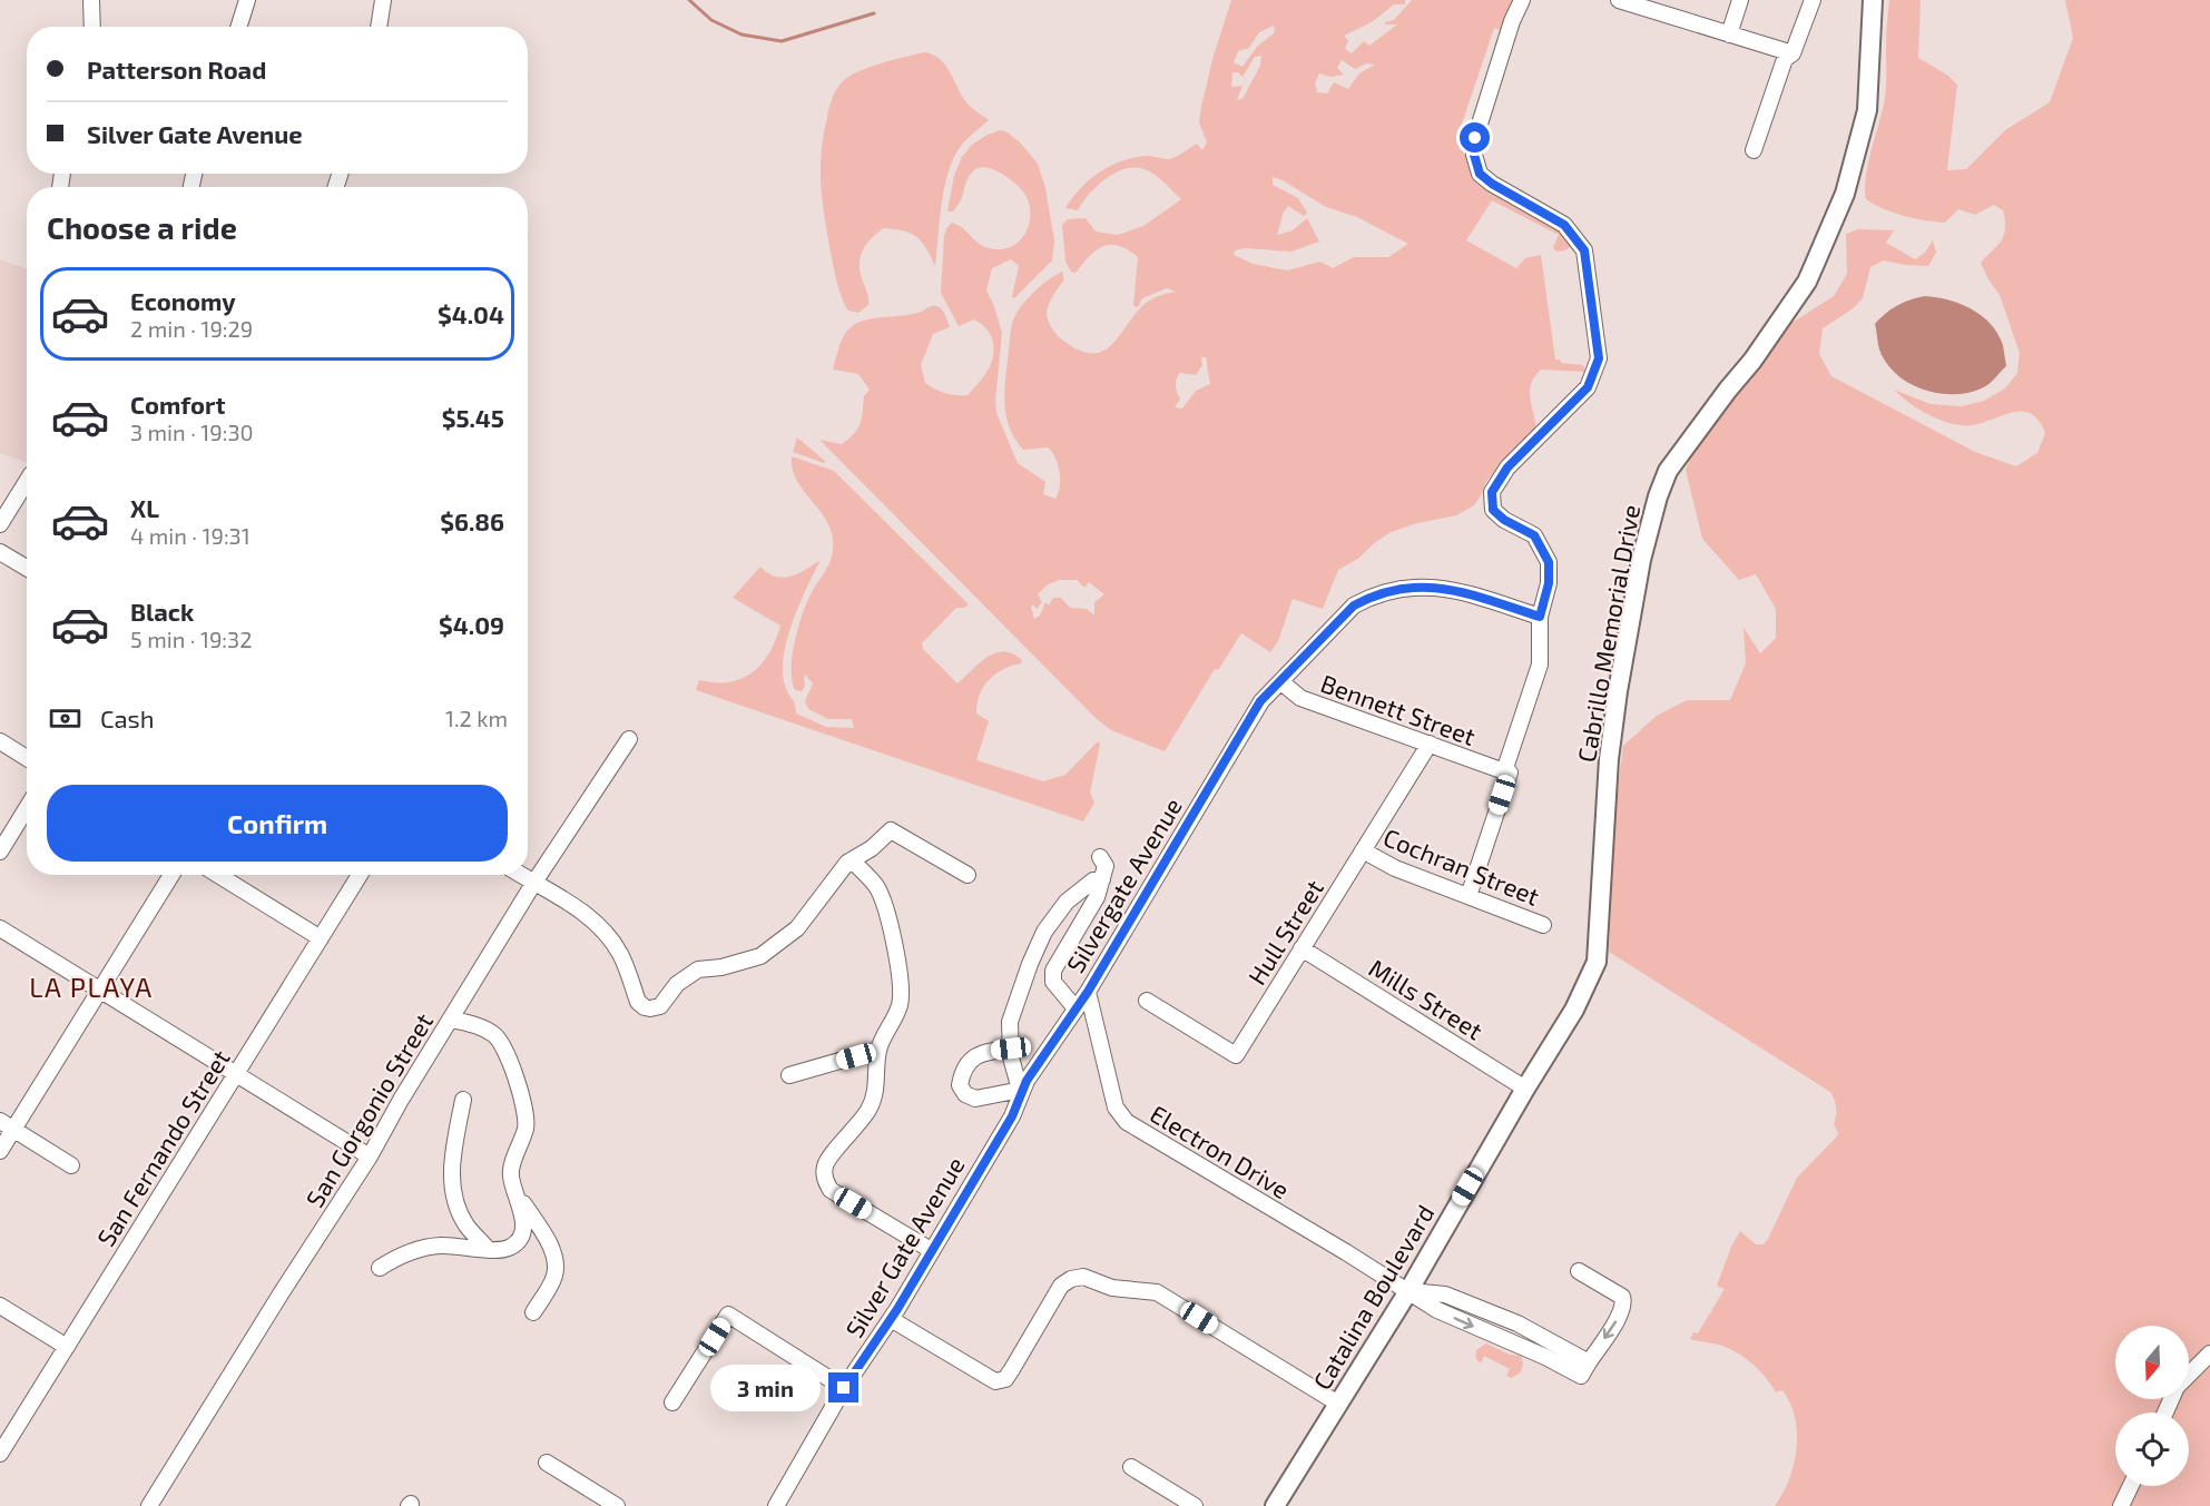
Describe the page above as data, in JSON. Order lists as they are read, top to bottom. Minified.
{"streets":{"main road":["Cabrillo Memorial Drive","Catalina Boulevard"],"street":["Bennett Street","Cochran Street","Silvergate Avenue","Hull Street","Mills Street","San Gorgonio Street","San Fernando Street","Electron Drive","Silver Gate Avenue"]},"crossings":[["Cabrillo Memorial Drive","Catalina Boulevard"],["Bennett Street","Silvergate Avenue"],["Bennett Street","Hull Street"],["Cochran Street","Hull Street"],["Silvergate Avenue","Electron Drive"],["Silvergate Avenue","Silver Gate Avenue"],["Hull Street","Mills Street"],["Mills Street","Catalina Boulevard"],["Electron Drive","Catalina Boulevard"]],"districts":["LA PLAYA"],"north":"bottom","page":{"banner":["Patterson Road","Silver Gate Avenue"],"heading":"Choose a ride","list":[{"name":"Economy","note":"2 min · 19:29","value":"$4.04"},{"name":"Comfort","note":"3 min · 19:30","value":"$5.45"},{"name":"XL","note":"4 min · 19:31","value":"$6.86"},{"name":"Black","note":"5 min · 19:32","value":"$4.09"}],"pay":["Cash","1.2 km"],"buttons":"Confirm","bubble":"3 min"}}
